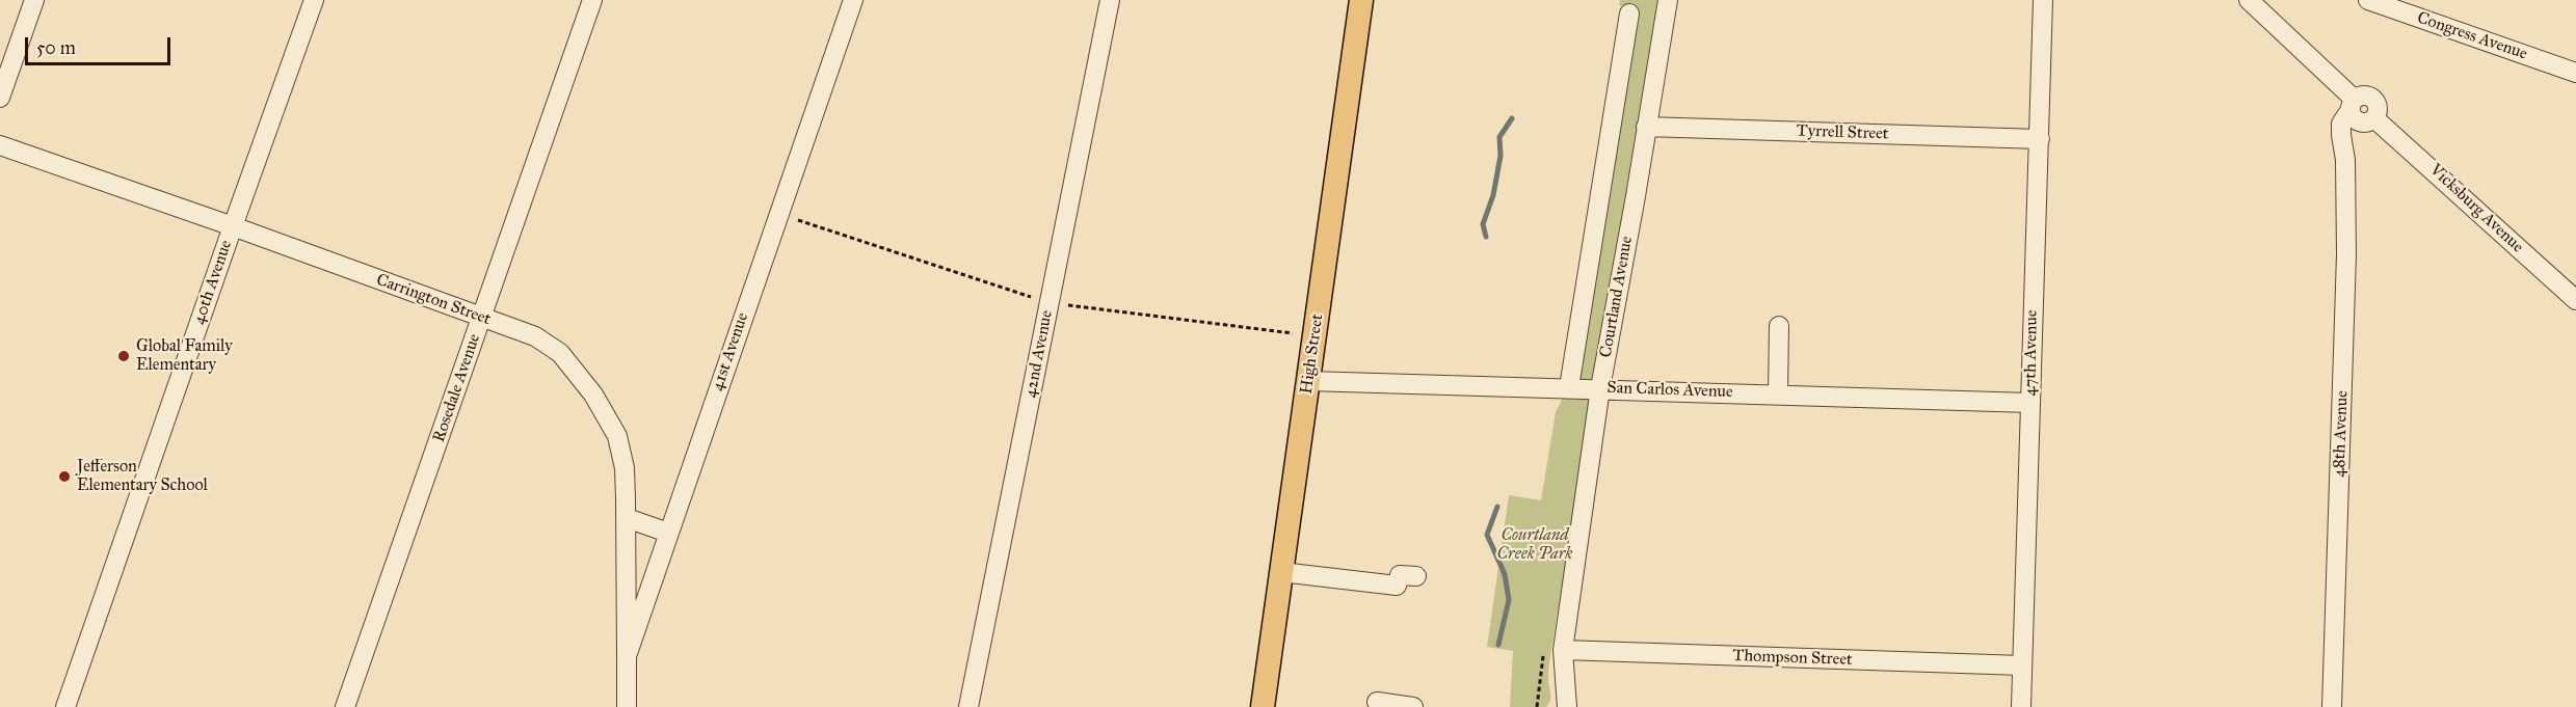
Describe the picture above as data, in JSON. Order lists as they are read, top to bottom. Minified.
{"streets":{"main road":["High Street"],"street":["Congress Avenue","Tyrrell Street","Vicksburg Avenue","40th Avenue","Courtland Avenue","Carrington Street","41st Avenue","47th Avenue","42nd Avenue","Rosedale Avenue","San Carlos Avenue","48th Avenue","Thompson Street"]},"crossings":[["Tyrrell Street","Courtland Avenue"],["Tyrrell Street","47th Avenue"],["40th Avenue","Carrington Street"],["Courtland Avenue","San Carlos Avenue"],["Courtland Avenue","Thompson Street"],["Carrington Street","41st Avenue"],["Carrington Street","Rosedale Avenue"],["47th Avenue","San Carlos Avenue"],["47th Avenue","Thompson Street"],["High Street","San Carlos Avenue"]],"parks":["Courtland Creek Park"],"places":["Global Family Elementary","Jefferson Elementary School"],"scale_bar":"50 m"}
